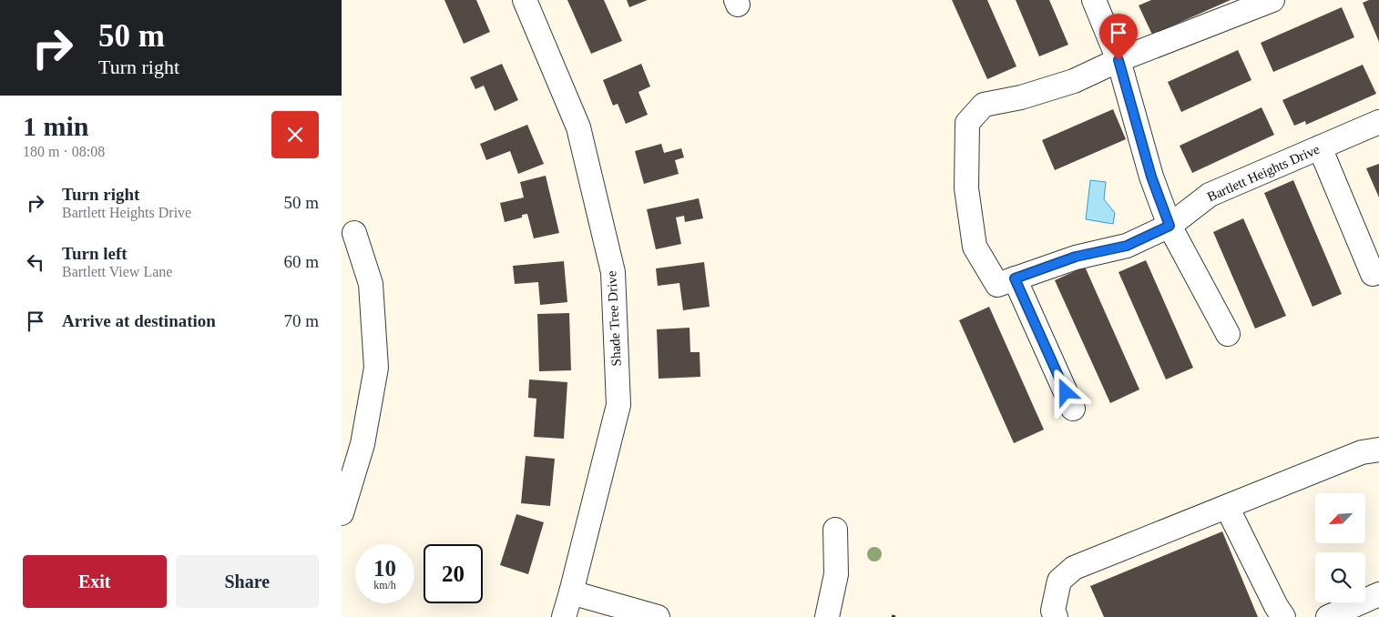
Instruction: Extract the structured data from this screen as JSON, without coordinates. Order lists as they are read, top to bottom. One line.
{"streets":{"street":["Bartlett Heights Drive","Shade Tree Drive"]},"north":"bottom left","page":{"turn":["50 m","Turn right"],"heading":["1 min","180 m · 08:08"],"list":[{"name":"Turn right","note":"Bartlett Heights Drive","value":"50 m"},{"name":"Turn left","note":"Bartlett View Lane","value":"60 m"},{"name":"Arrive at destination","value":"70 m"}],"speed":"10 km/h","limit":"20","buttons":["Exit","Share"]}}
